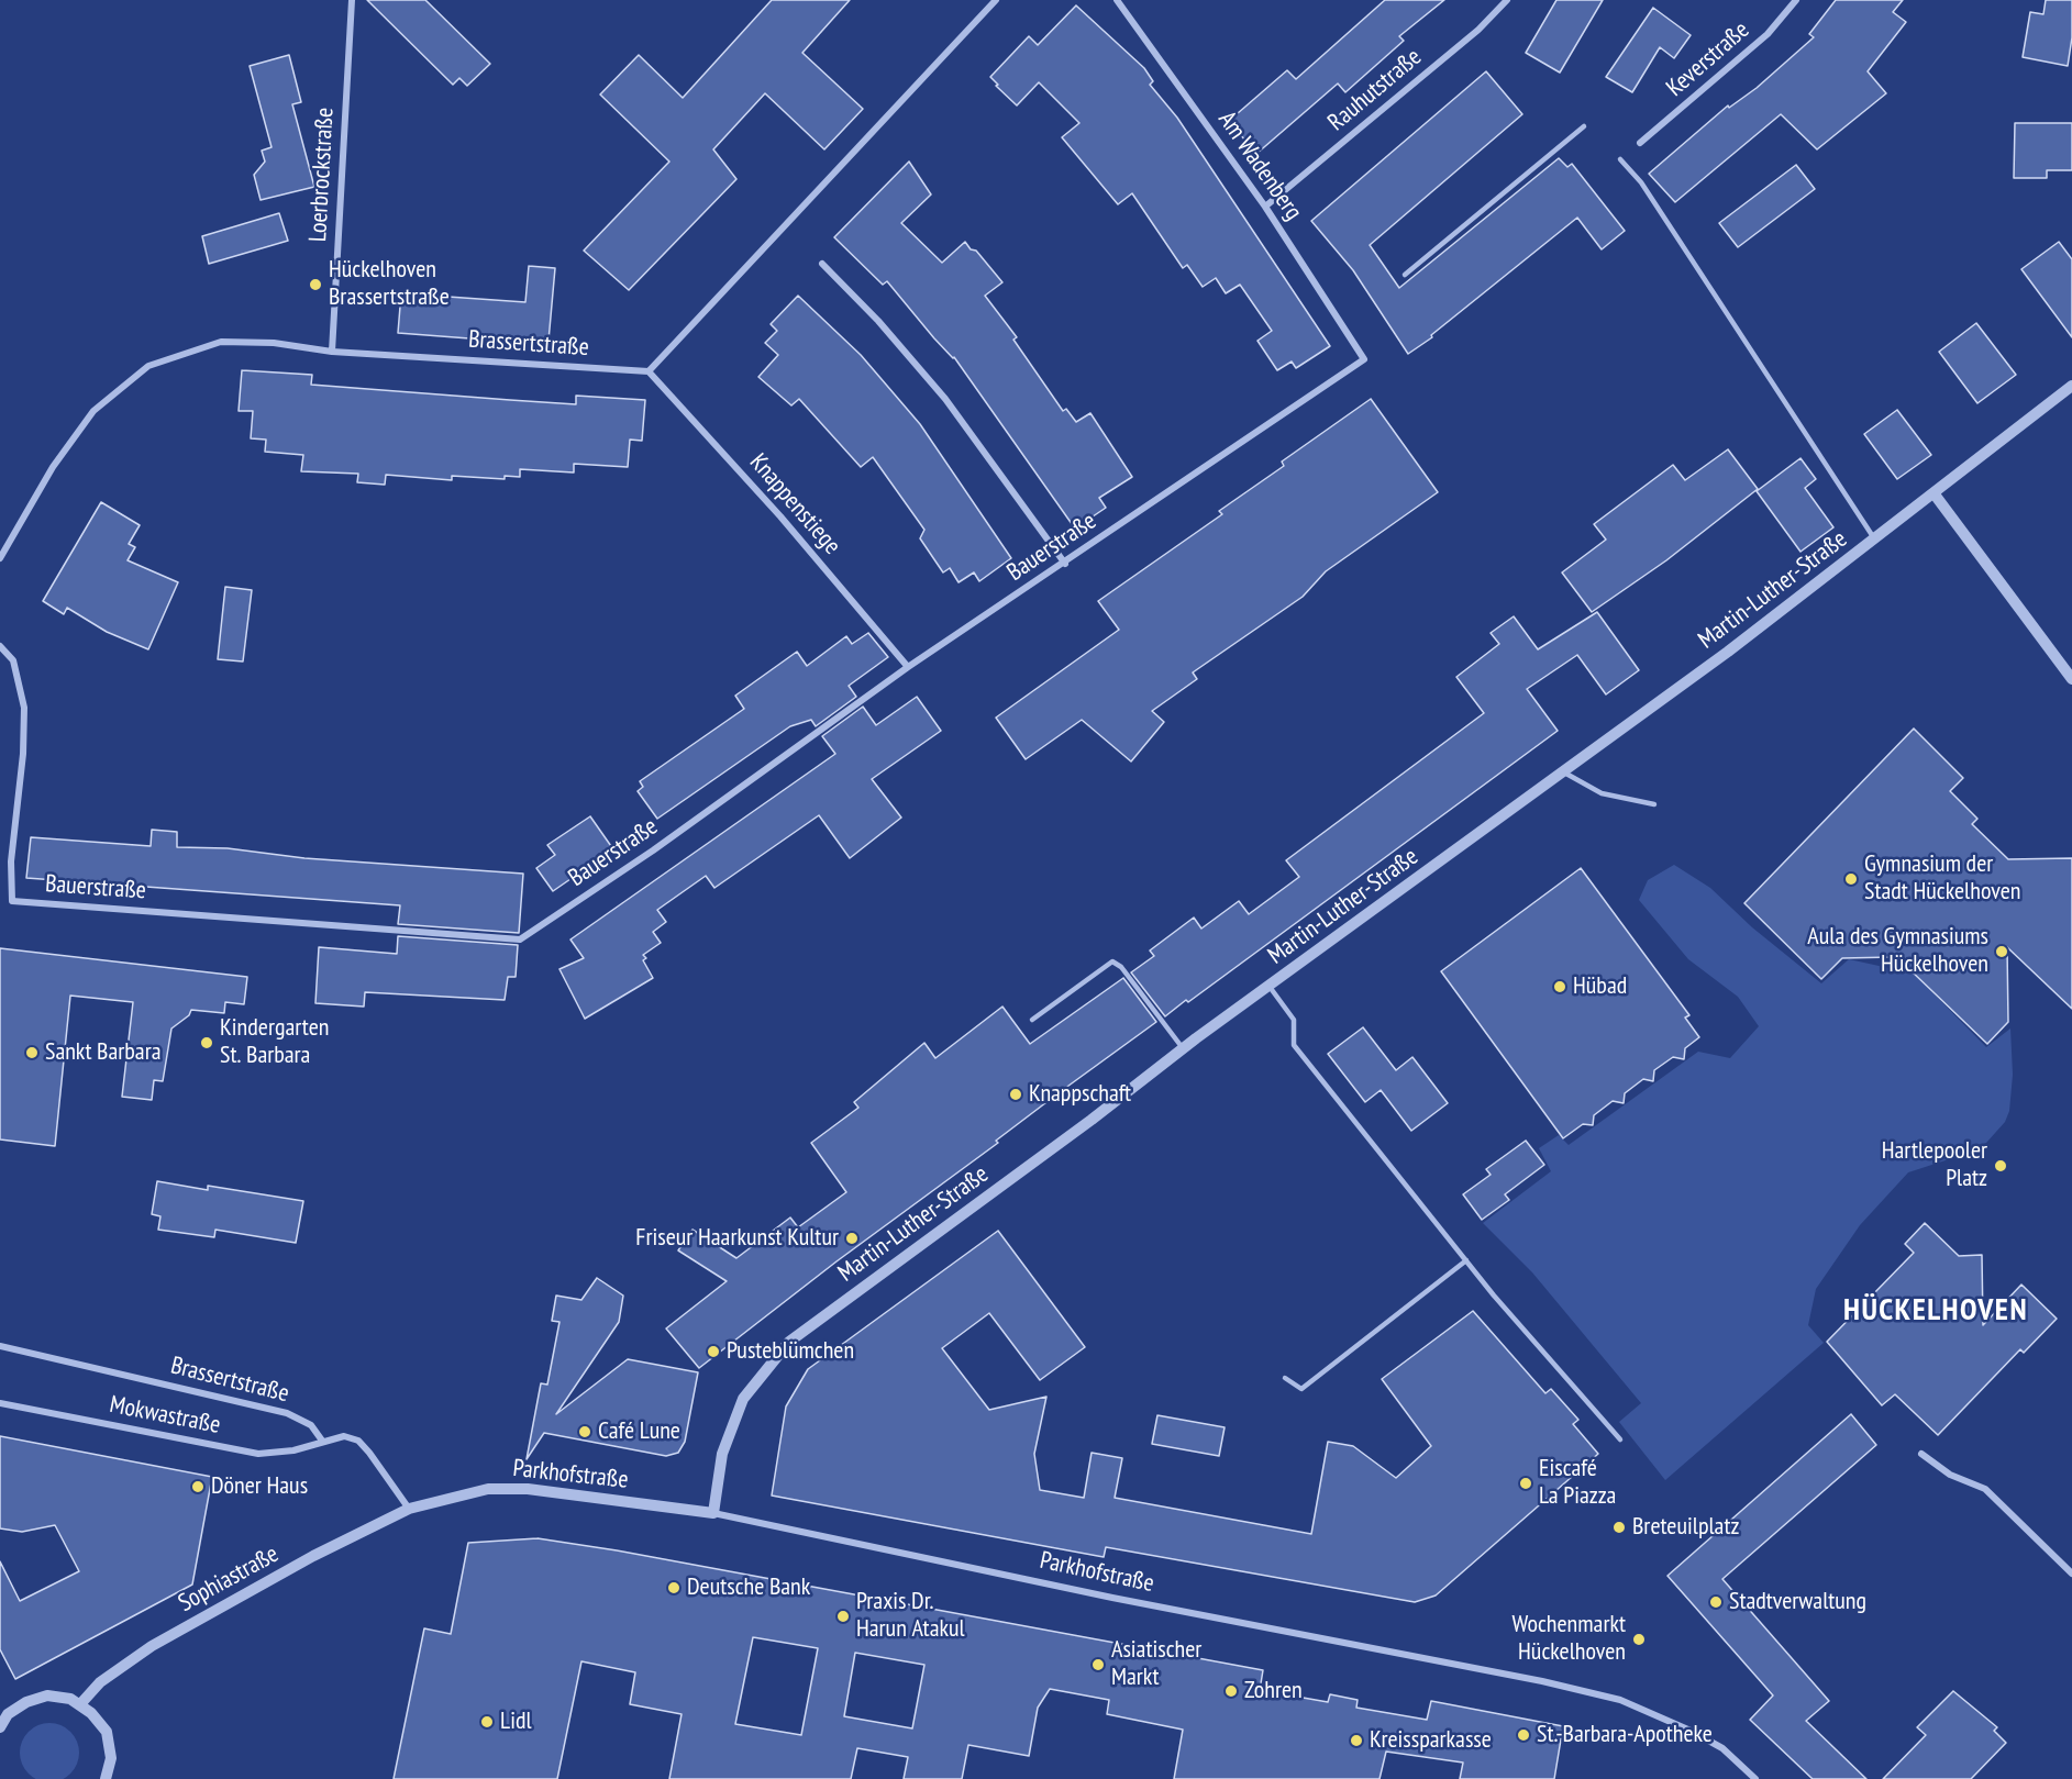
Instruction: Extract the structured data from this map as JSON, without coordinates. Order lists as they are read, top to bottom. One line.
{"streets":{"street":["Keverstraße","Rauhutstraße","Am Wadenberg","Loerbrockstraße","Brassertstraße","Knappenstiege","Bauerstraße","Martin-Luther-Straße","Mokwastraße","Parkhofstraße","Sophiastraße"]},"crossings":[["Rauhutstraße","Am Wadenberg"],["Am Wadenberg","Bauerstraße"],["Loerbrockstraße","Brassertstraße"],["Brassertstraße","Knappenstiege"],["Brassertstraße","Mokwastraße"],["Knappenstiege","Bauerstraße"],["Martin-Luther-Straße","Parkhofstraße"],["Parkhofstraße","Sophiastraße"]],"districts":["HÜCKELHOVEN"],"places":["Hückelhoven Brassertstraße","Gymnasium der Stadt Hückelhoven","Aula des Gymnasiums Hückelhoven","Hübad","Kindergarten St. Barbara","Sankt Barbara","Knappschaft","Hartlepooler Platz","Friseur Haarkunst Kultur","Pusteblümchen","Café Lune","Eiscafé La Piazza","Döner Haus","Breteuilplatz","Deutsche Bank","Stadtverwaltung","Praxis Dr. Harun Atakul","Wochenmarkt Hückelhoven","Asiatischer Markt","Zohren","Lidl","St.-Barbara-Apotheke","Kreissparkasse"]}
